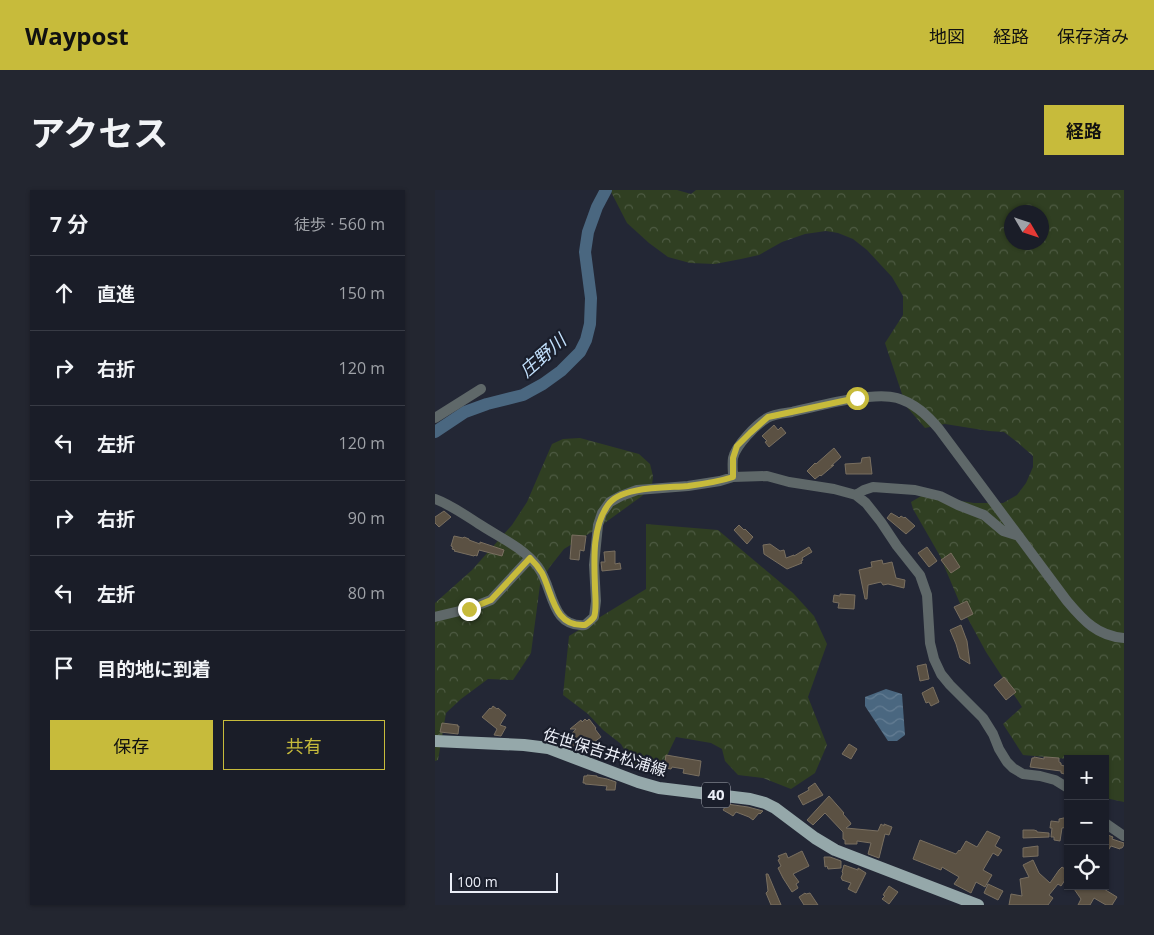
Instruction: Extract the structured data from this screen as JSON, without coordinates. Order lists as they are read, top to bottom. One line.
{"streets":{"main road":["佐世保吉井松浦線","40"]},"water":["庄野川"],"scale_bar":"100 m","north":"bottom right","page":{"header":"Waypost","nav":["地図","経路","保存済み"],"title":"アクセス","buttons":["経路",["保存","共有"]],"heading":["7 分","徒歩 · 560 m"],"list":[["直進","150 m"],["右折","120 m"],["左折","120 m"],["右折","90 m"],["左折","80 m"],"目的地に到着"],"map_buttons":["+","−"],"scale":"100 m"}}
